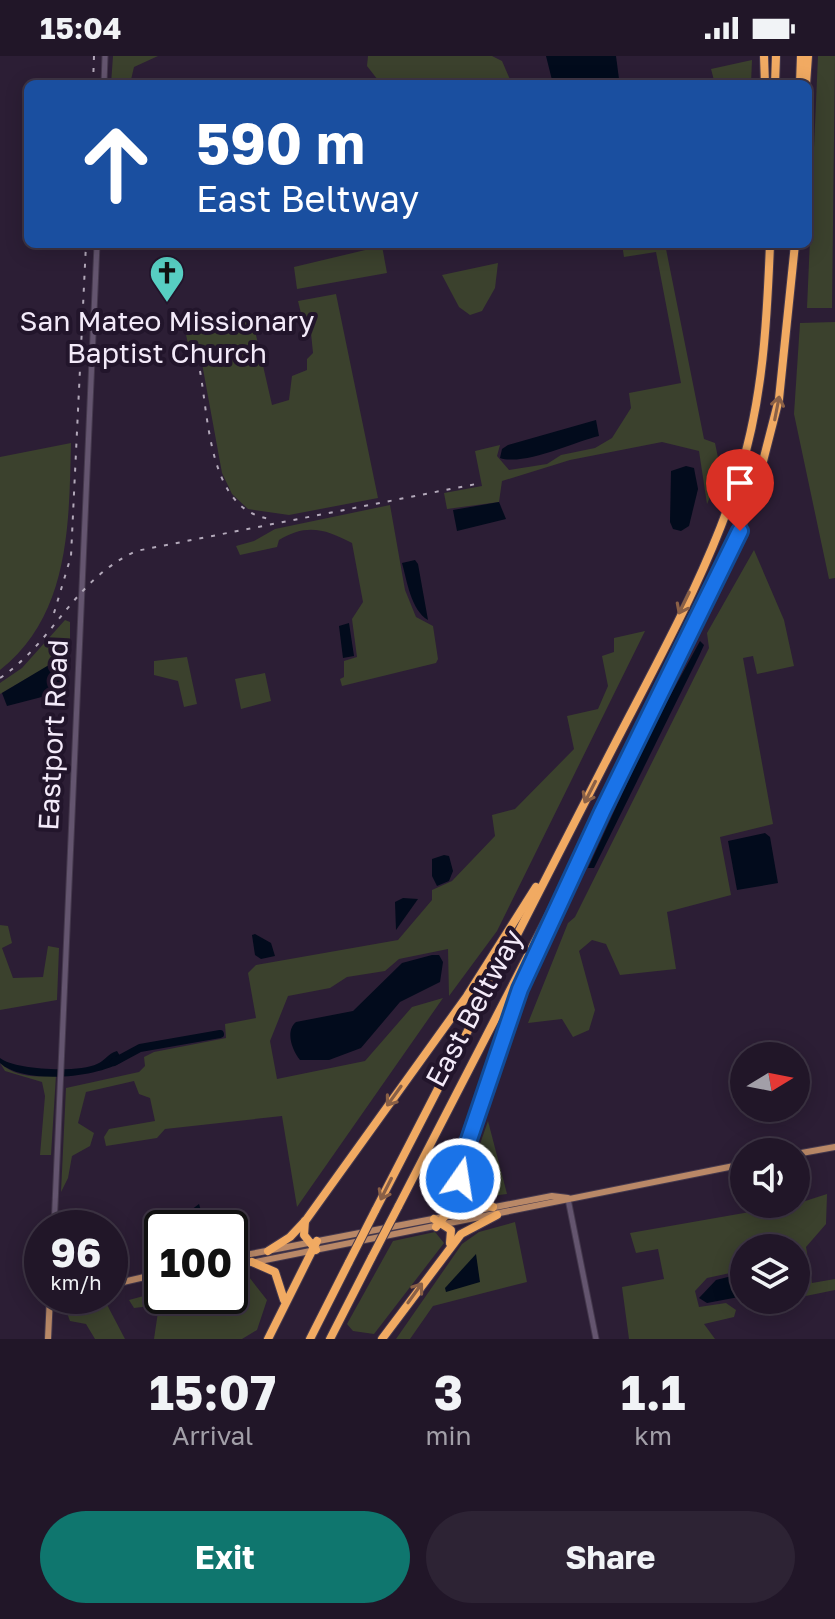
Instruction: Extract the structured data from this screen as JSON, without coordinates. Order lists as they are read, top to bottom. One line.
{"streets":{"highway":["East Beltway"],"street":["Eastport Road"]},"places":{"church":["San Mateo Missionary Baptist Church"]},"north":"right","page":{"status":"15:04","turn":["590 m","East Beltway"],"speed":"96 km/h","limit":"100","eta":["15:07","Arrival","3","min","1.1","km"],"buttons":["Exit","Share"]}}
